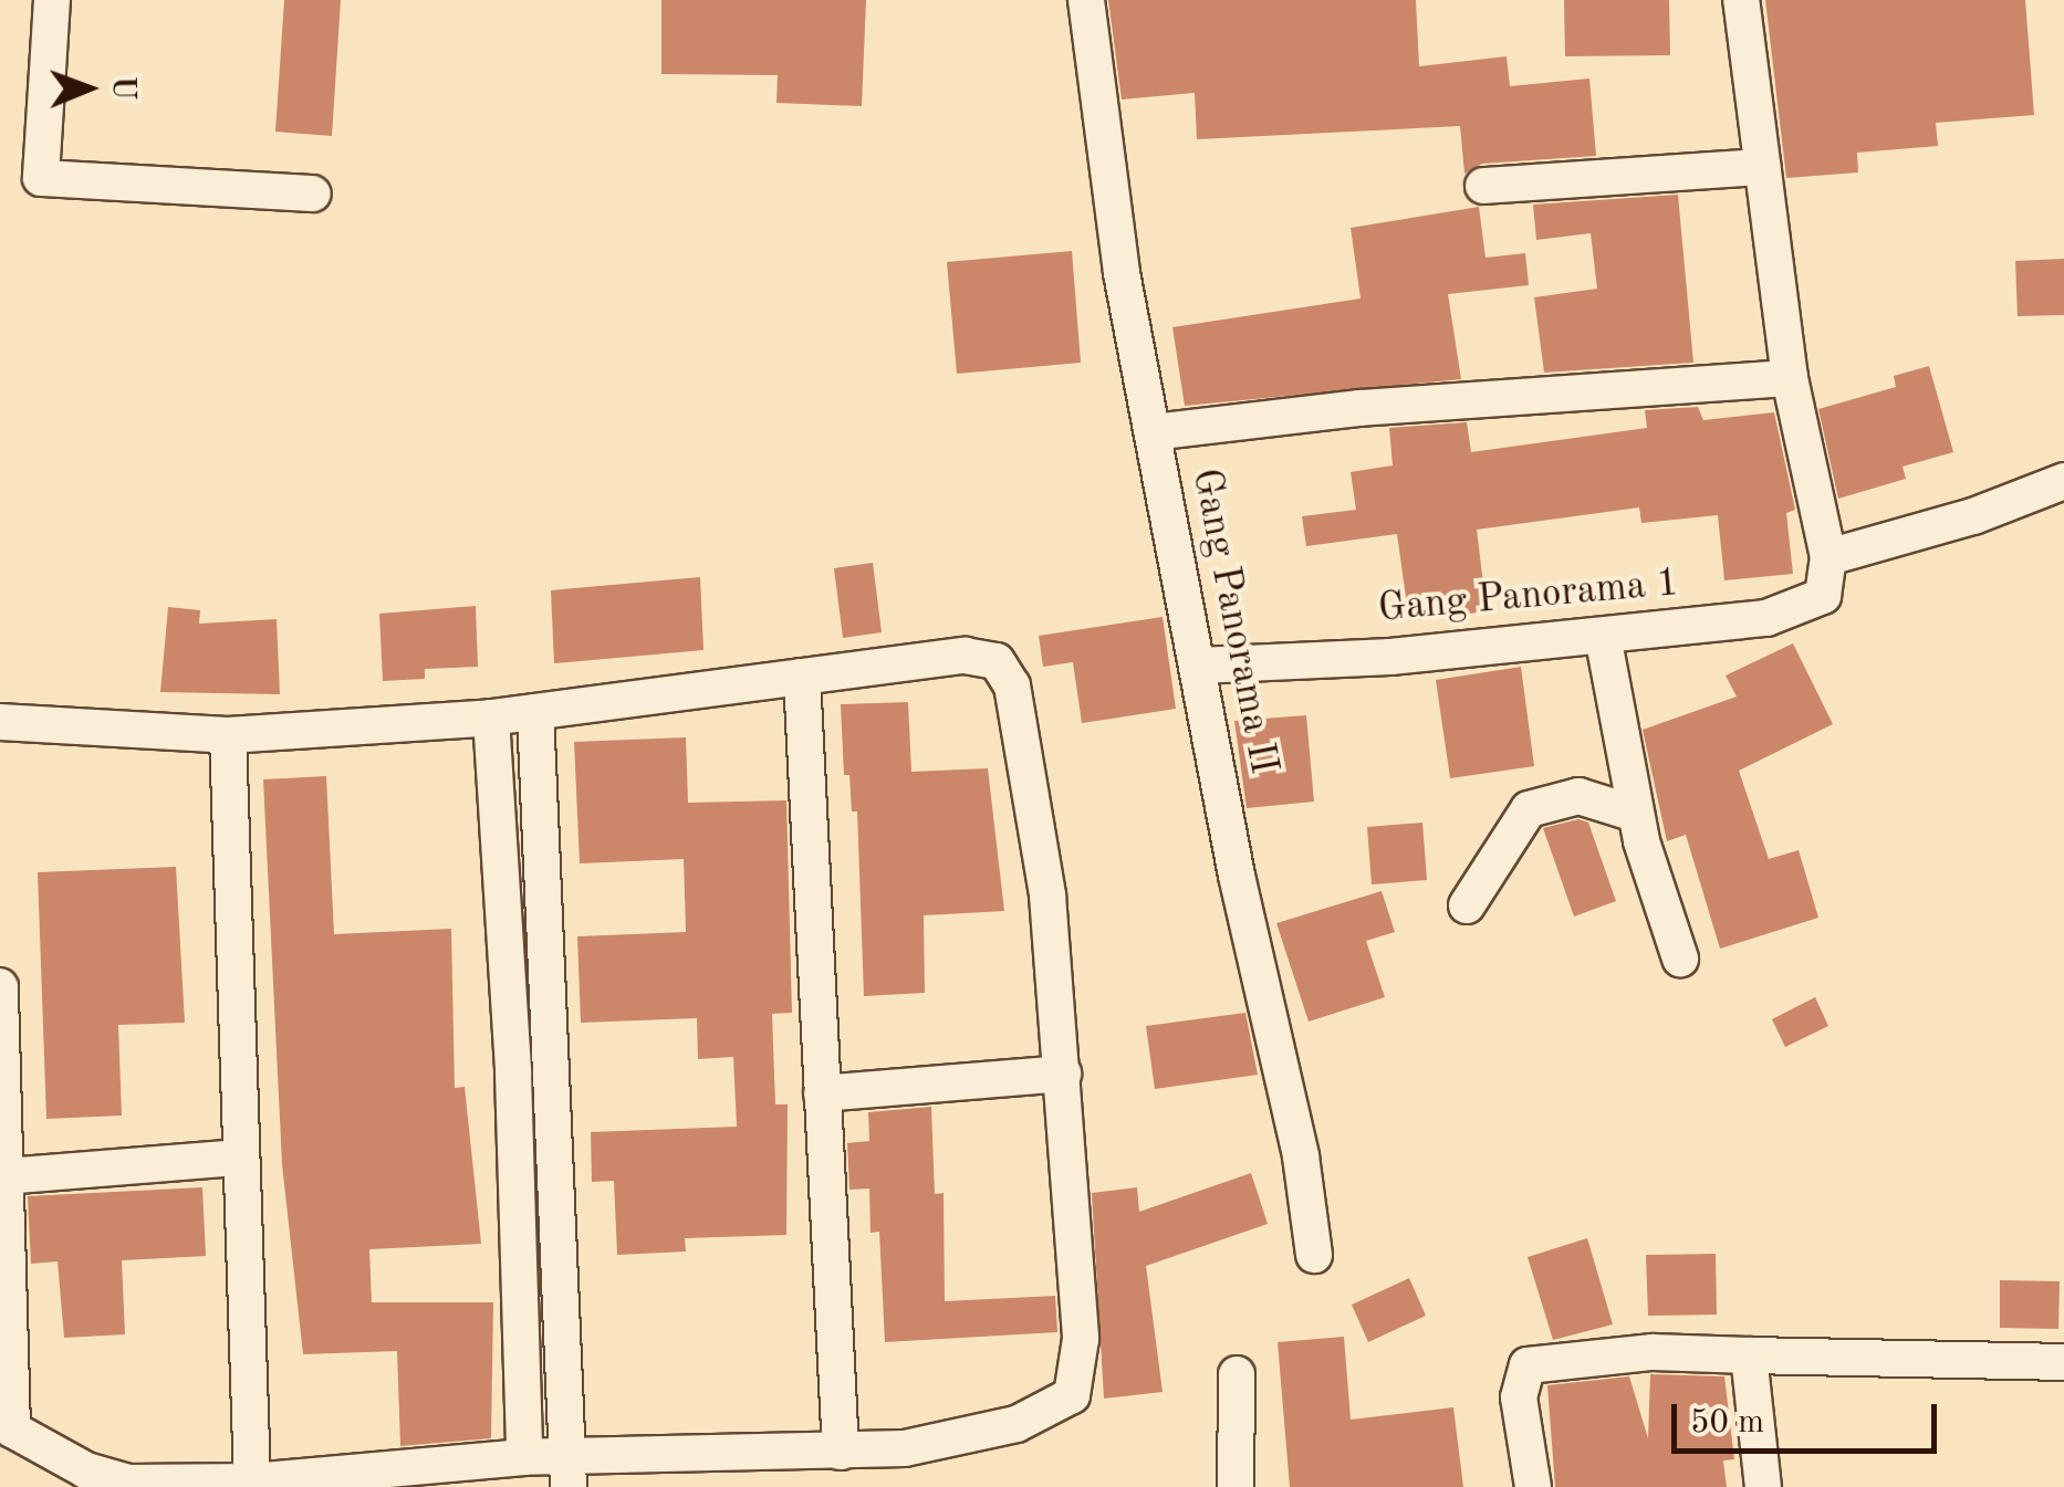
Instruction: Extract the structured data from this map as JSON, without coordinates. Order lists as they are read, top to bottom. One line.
{"streets":{"street":["Gang Panorama 1","Gang Panorama II"]},"crossings":[["Gang Panorama 1","Gang Panorama II"]],"scale_bar":"50 m","north":"right"}
